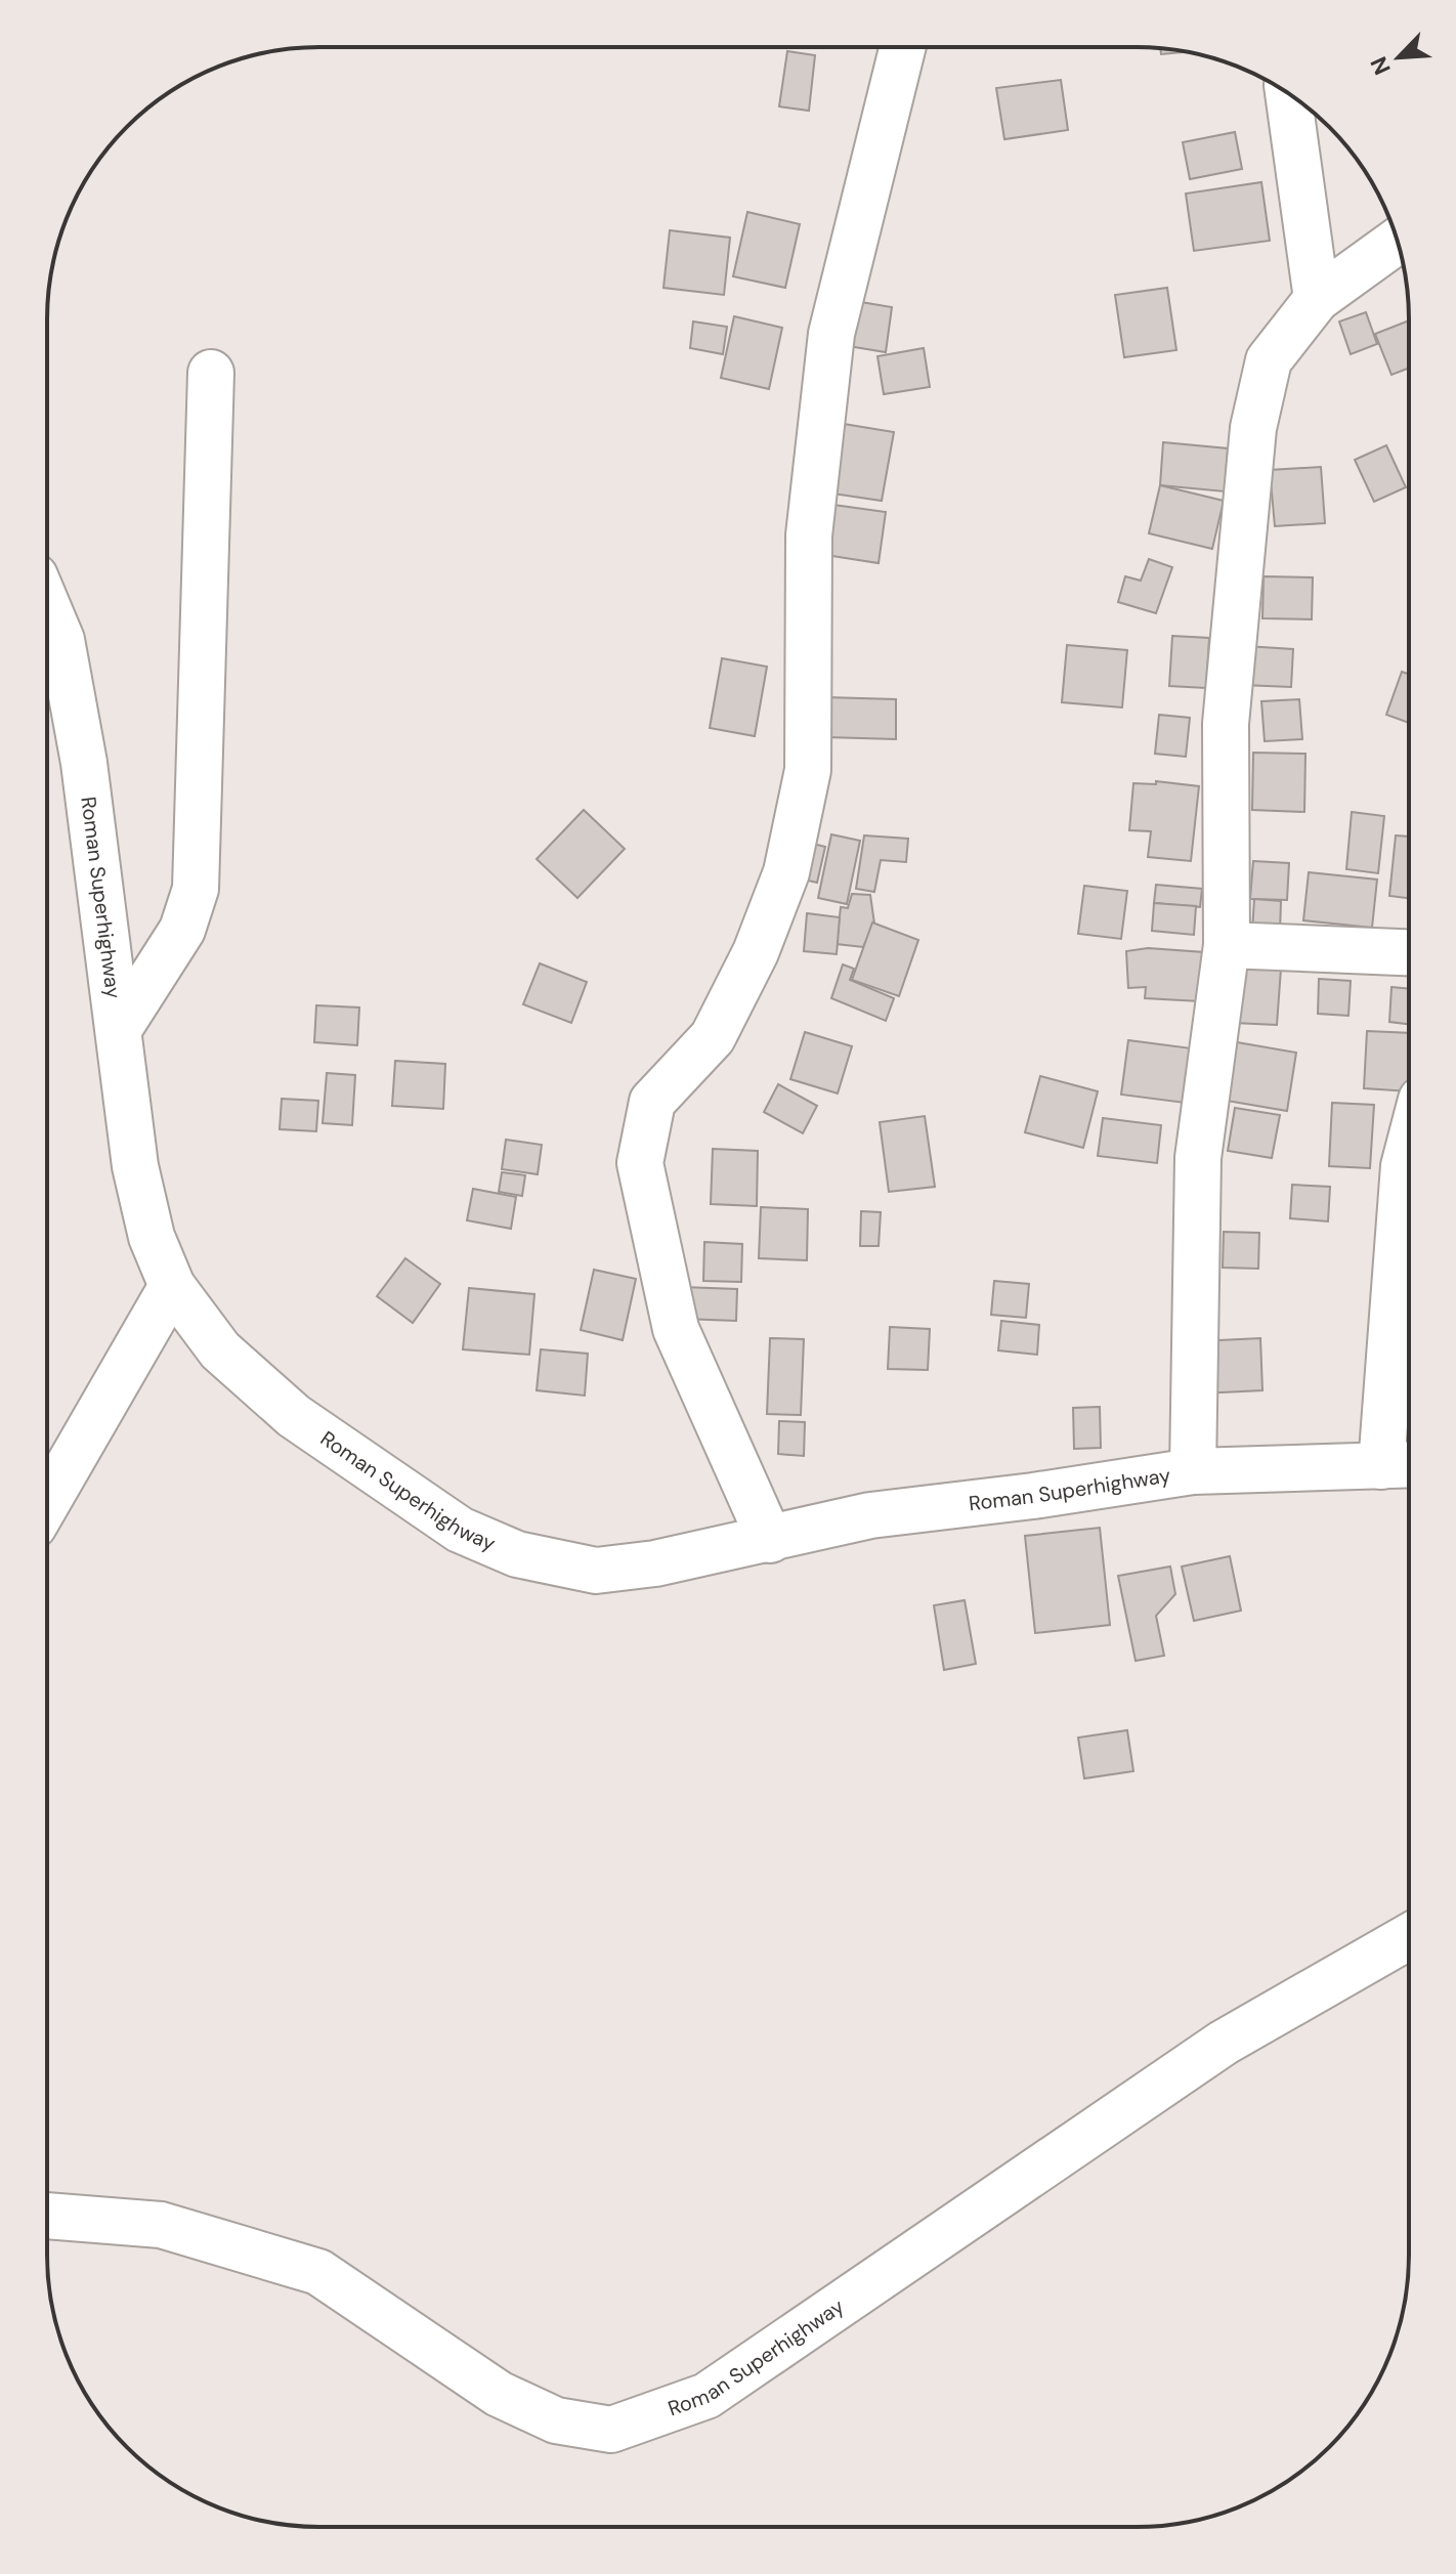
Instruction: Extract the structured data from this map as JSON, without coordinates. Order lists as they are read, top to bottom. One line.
{"streets":{"street":["Roman Superhighway"]},"north":"bottom left"}
